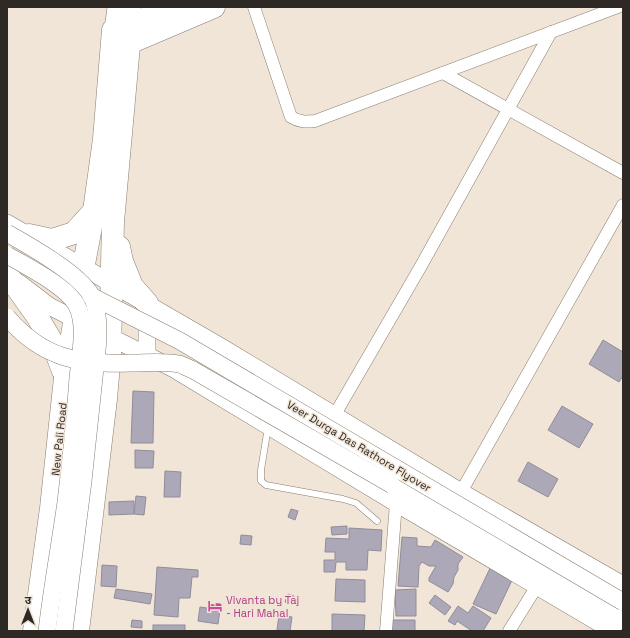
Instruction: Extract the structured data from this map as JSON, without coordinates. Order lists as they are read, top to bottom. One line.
{"streets":{"highway":["New Pali Road"],"main road":["Veer Durga Das Rathore Flyover"]},"places":{"hotel":["Vivanta by Taj - Hari Mahal"]},"north":"top"}
